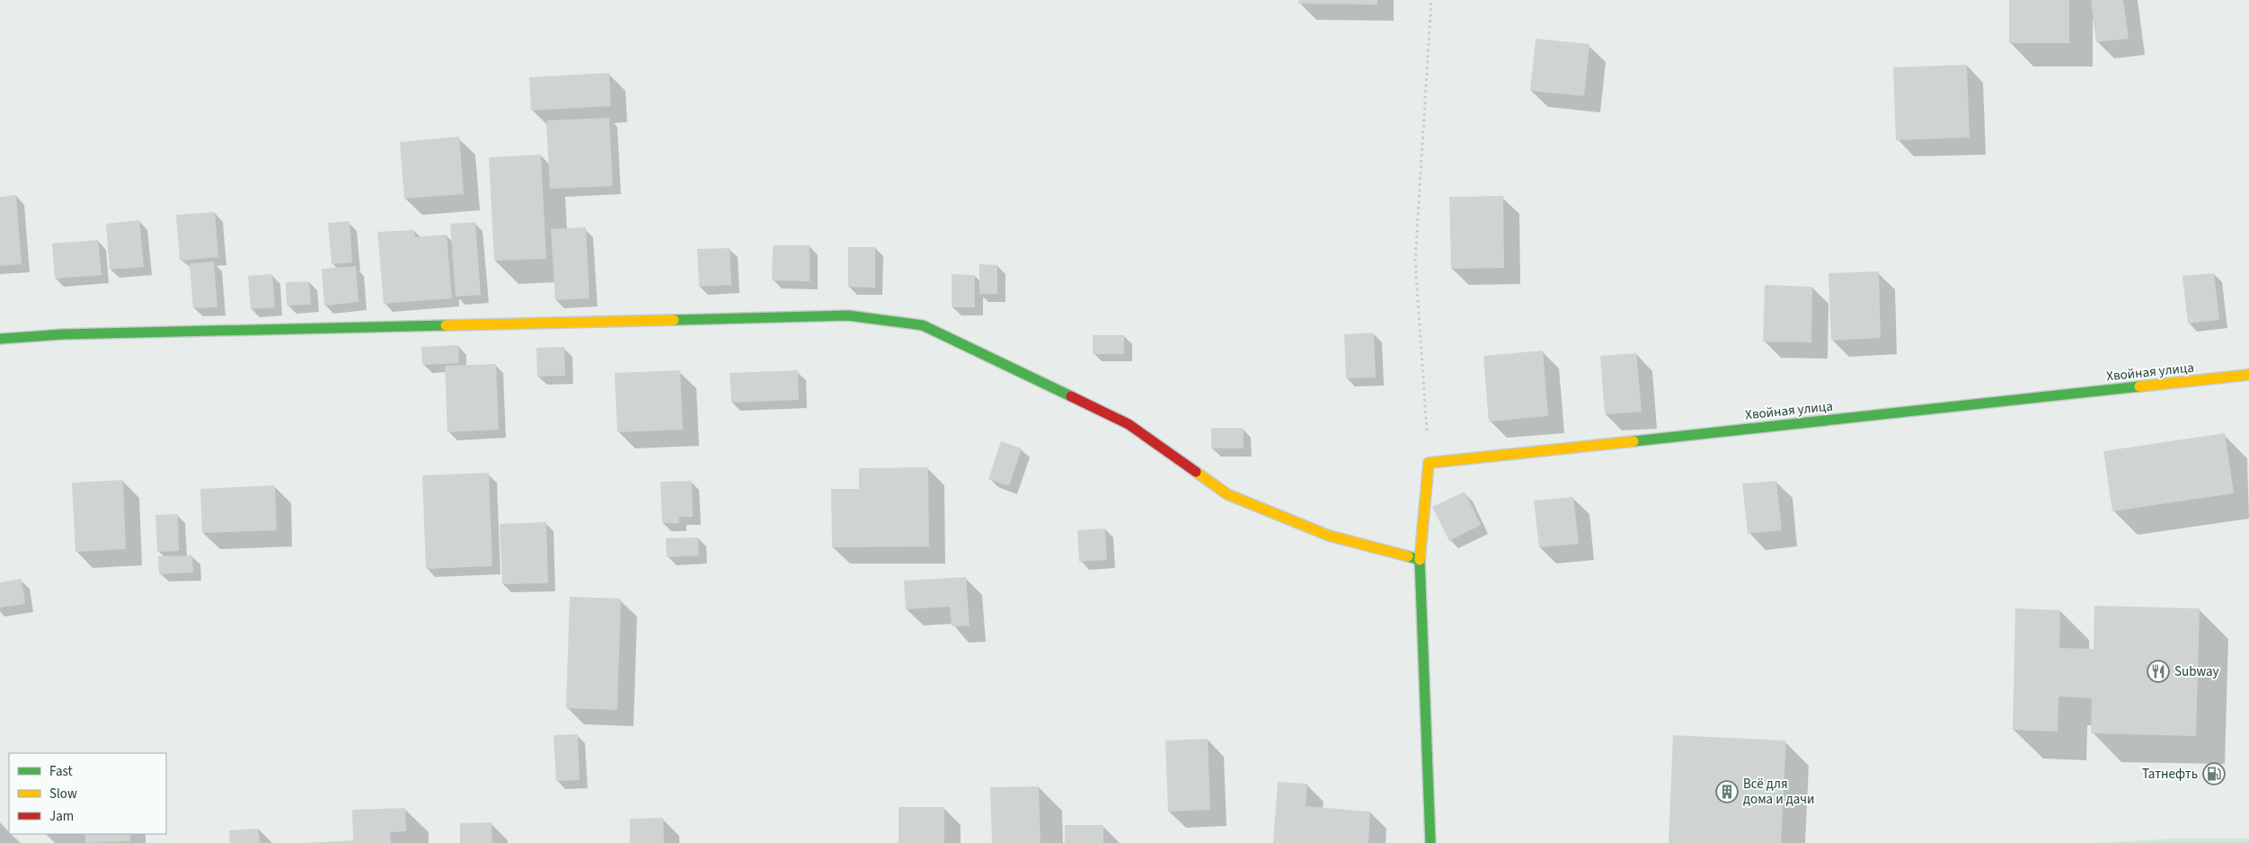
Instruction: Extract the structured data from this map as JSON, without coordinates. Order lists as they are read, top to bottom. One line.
{"streets":{"street":["Хвойная улица"]},"places":{"restaurant":["Subway"],"fuel station":["Татнефть"],"building":["Всё для дома и дачи"]},"legend":["Fast","Slow","Jam"]}
